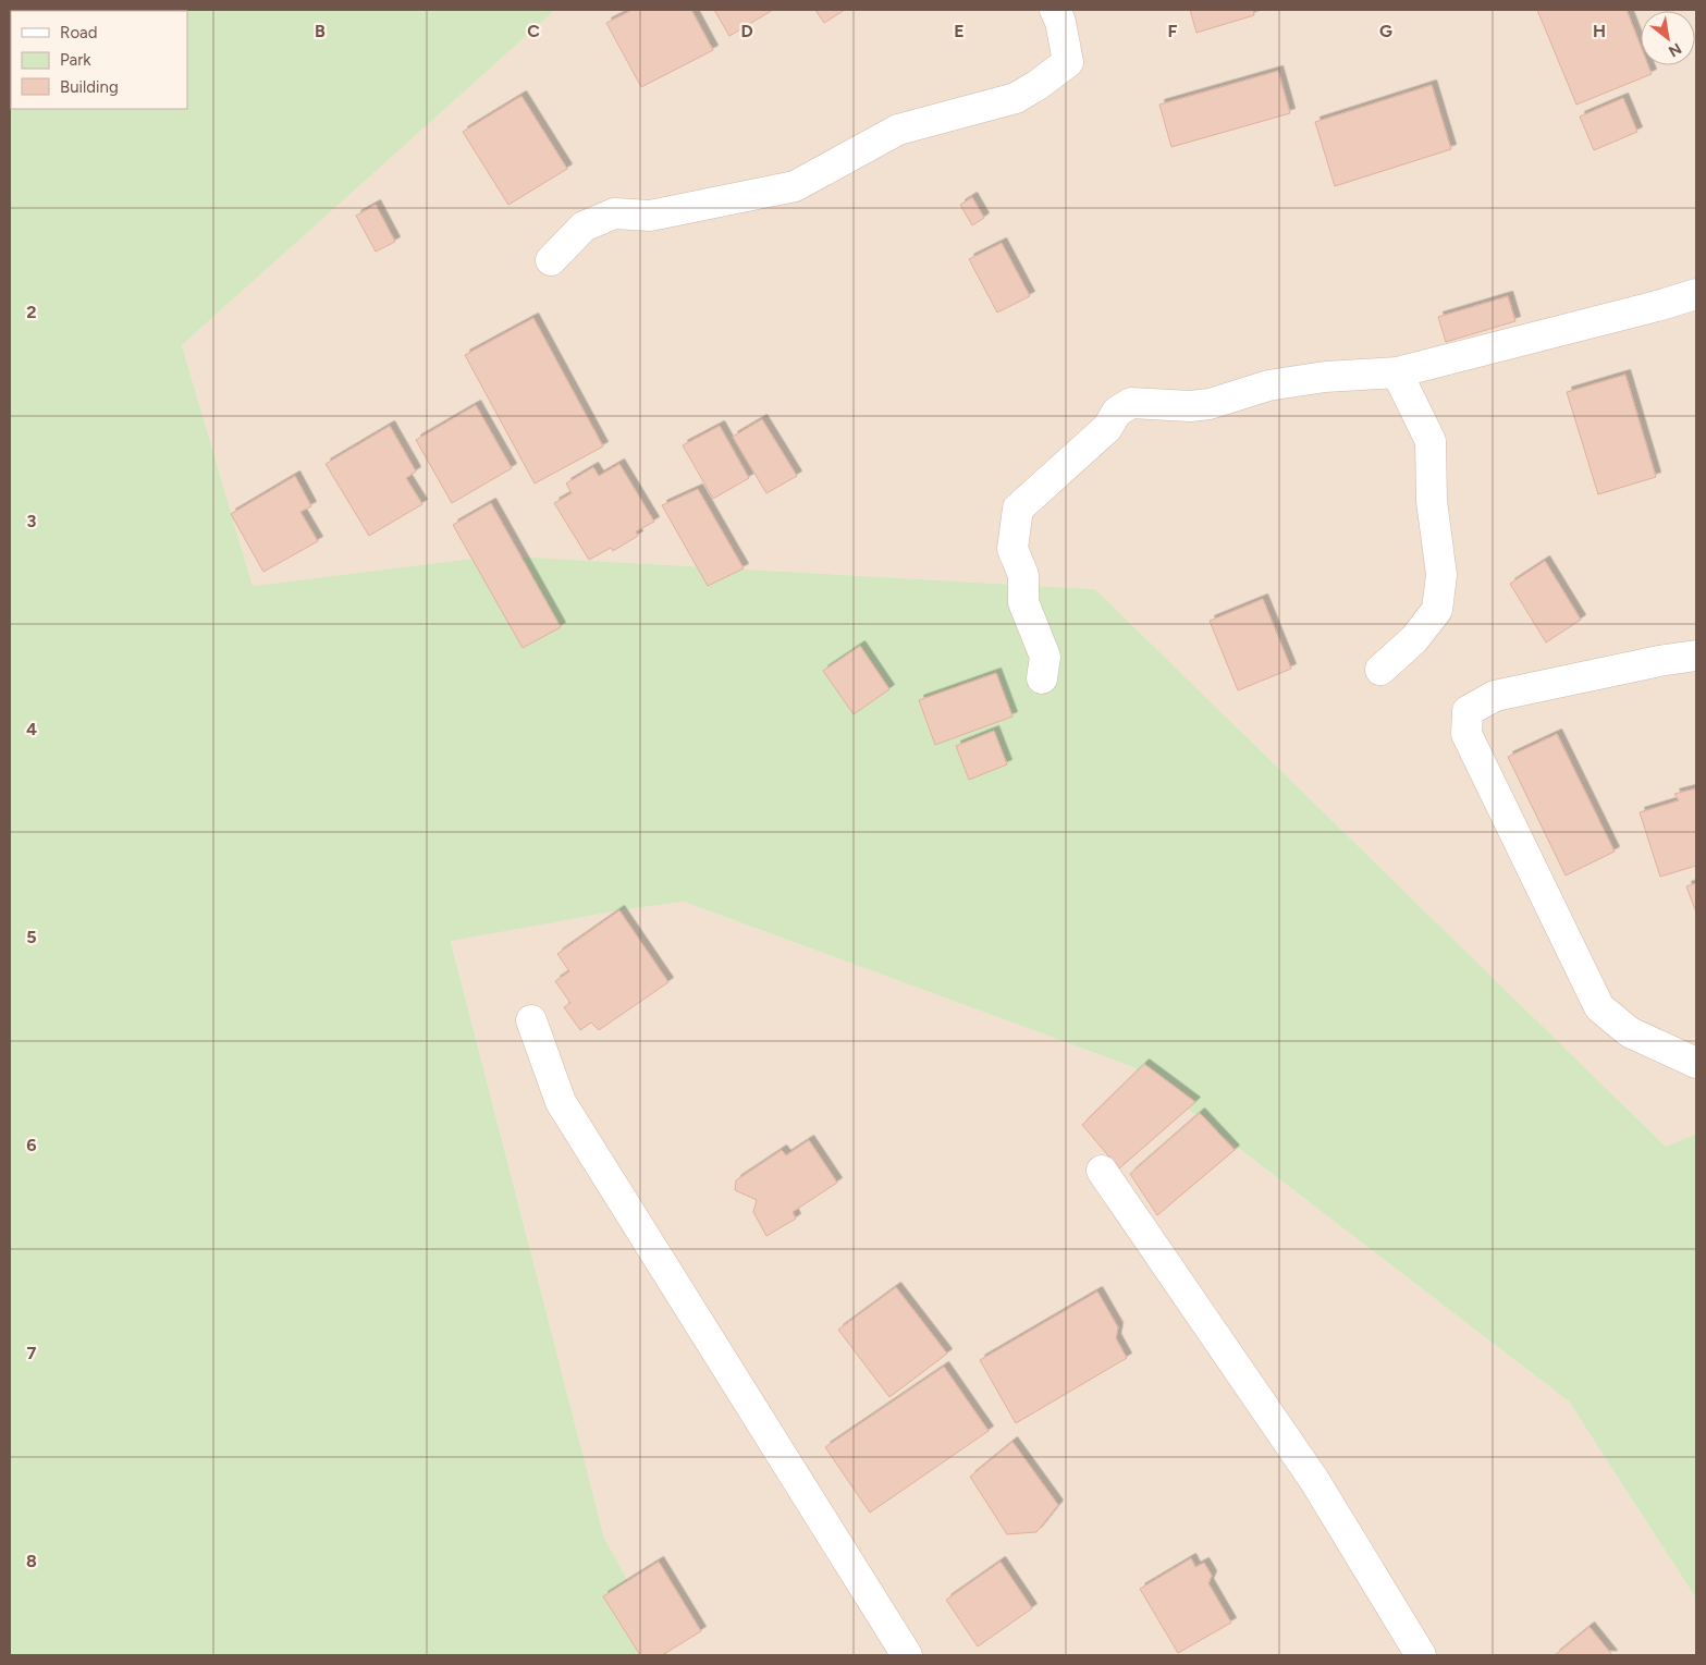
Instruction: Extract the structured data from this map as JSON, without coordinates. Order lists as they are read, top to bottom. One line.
{"legend":["Road","Park","Building"],"north":"bottom right","grid":{"columns":["B","C","D","E","F","G","H"],"rows":["2","3","4","5","6","7","8"]}}
